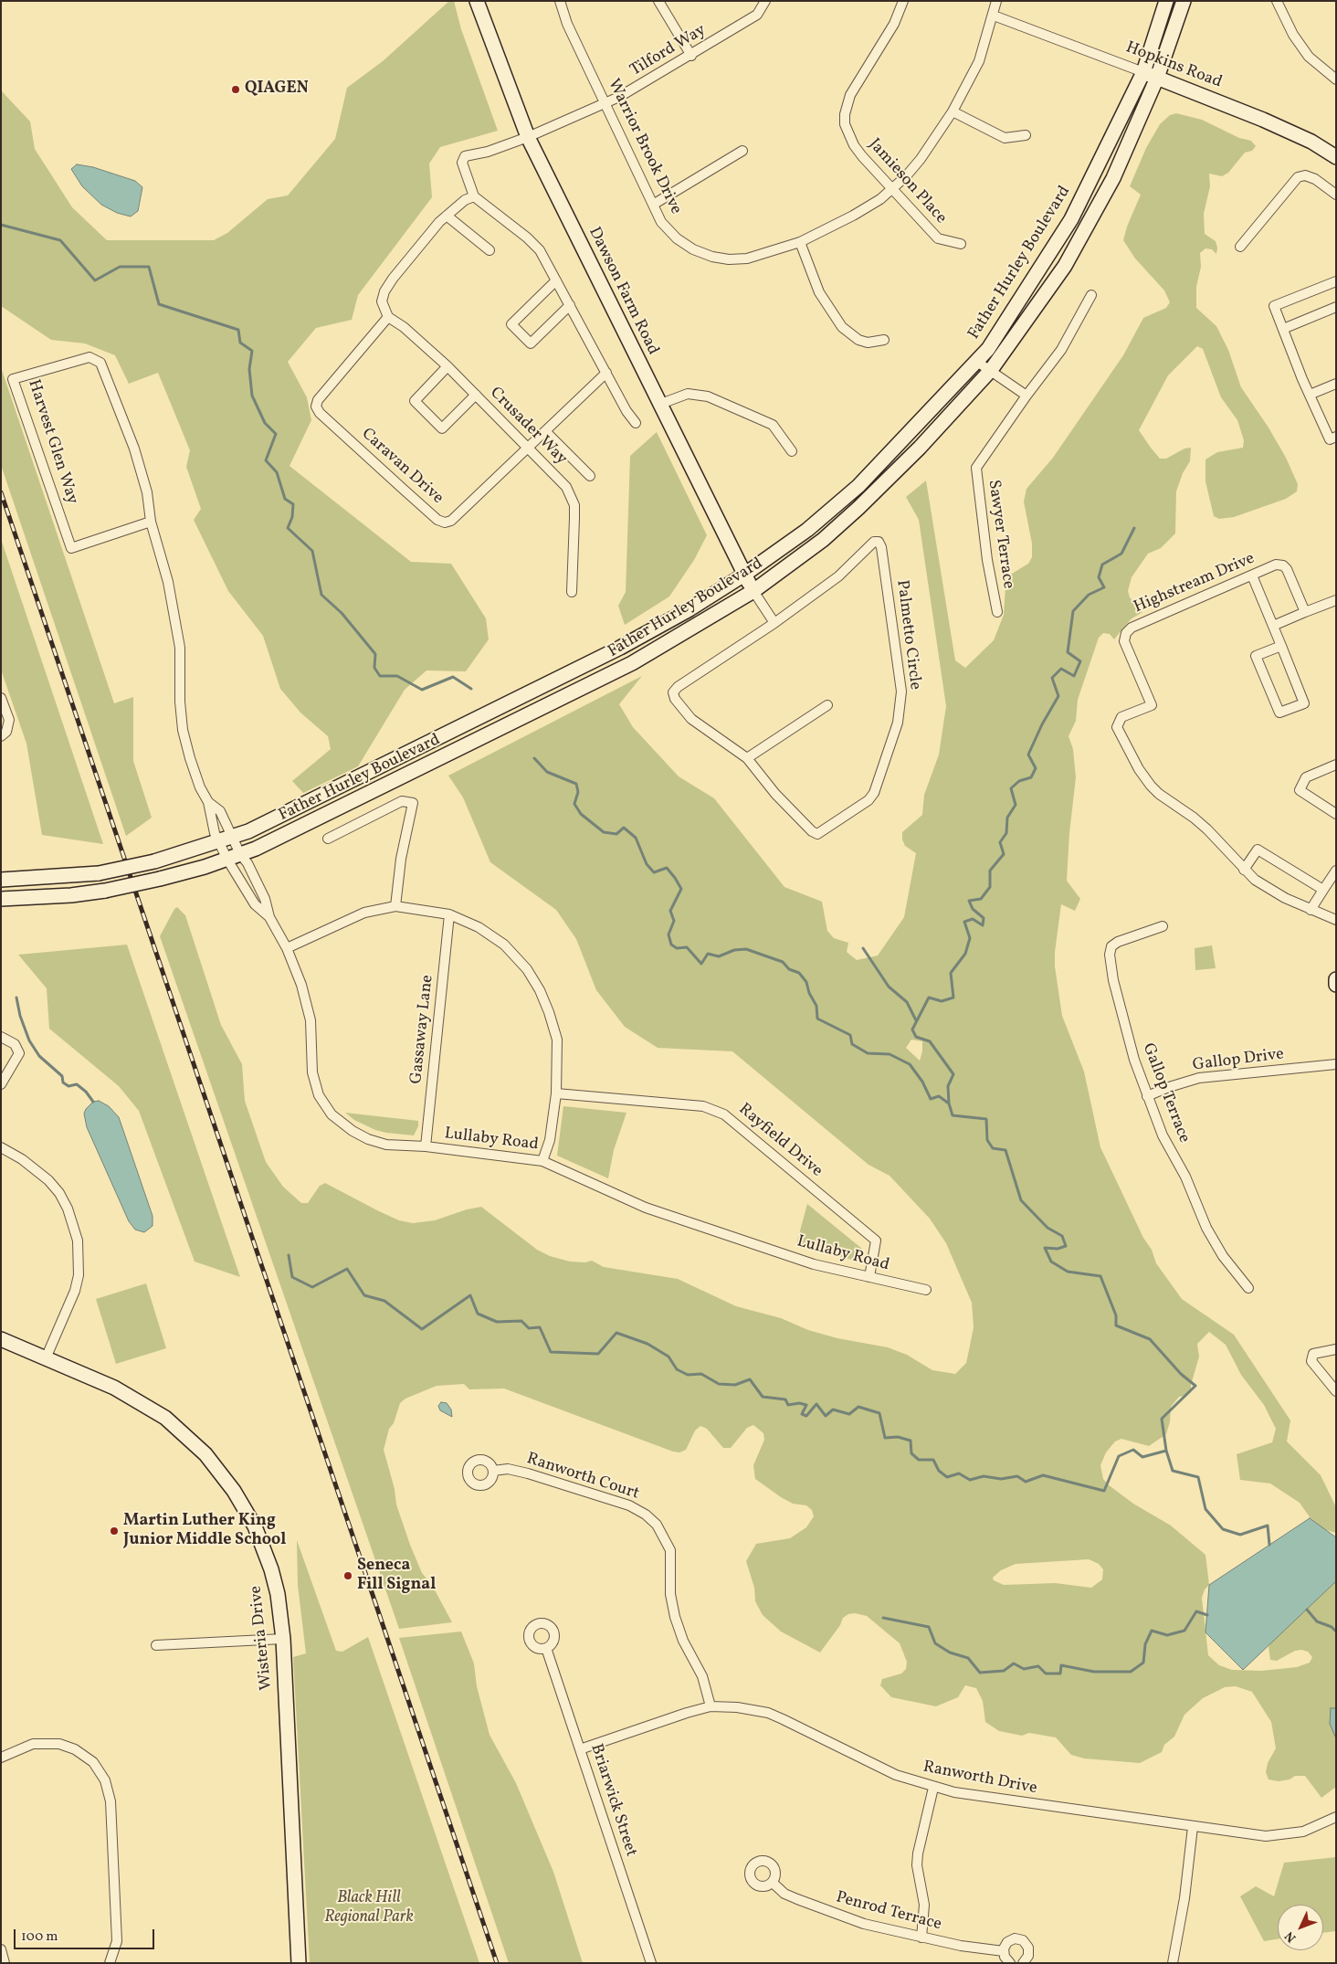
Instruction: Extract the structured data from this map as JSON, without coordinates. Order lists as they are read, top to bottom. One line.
{"streets":{"main road":["Hopkins Road","Father Hurley Boulevard","Dawson Farm Road","Wisteria Drive"],"street":["Tilford Way","Warrior Brook Drive","Jamieson Place","Crusader Way","Harvest Glen Way","Caravan Drive","Sawyer Terrace","Highstream Drive","Palmetto Circle","Gassaway Lane","Gallop Drive","Gallop Terrace","Lullaby Road","Rayfield Drive","Ranworth Court","Ranworth Drive","Briarwick Street","Penrod Terrace"]},"crossings":[["Tilford Way","Warrior Brook Drive"],["Tilford Way","Dawson Farm Road"],["Hopkins Road","Warrior Brook Drive"],["Hopkins Road","Father Hurley Boulevard"],["Warrior Brook Drive","Jamieson Place"],["Father Hurley Boulevard","Dawson Farm Road"],["Father Hurley Boulevard","Harvest Glen Way"],["Father Hurley Boulevard","Lullaby Road"],["Crusader Way","Caravan Drive"],["Harvest Glen Way","Lullaby Road"],["Gassaway Lane","Lullaby Road"],["Gallop Drive","Gallop Terrace"],["Lullaby Road","Rayfield Drive"],["Ranworth Court","Ranworth Drive"],["Ranworth Drive","Briarwick Street"]],"parks":["Black Hill Regional Park"],"places":["QIAGEN","Martin Luther King Junior Middle School","Seneca Fill Signal"],"scale_bar":"100 m","north":"bottom left"}
